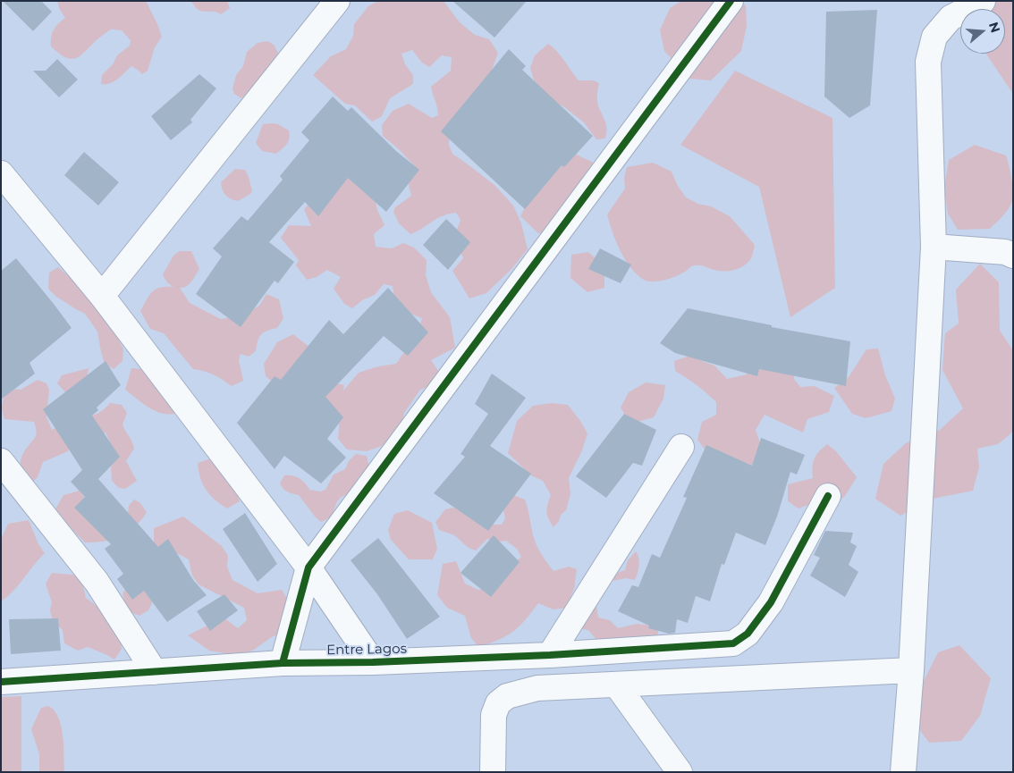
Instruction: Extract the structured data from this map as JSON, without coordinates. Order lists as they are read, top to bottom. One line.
{"streets":{"street":["Entre Lagos"]},"north":"right"}
